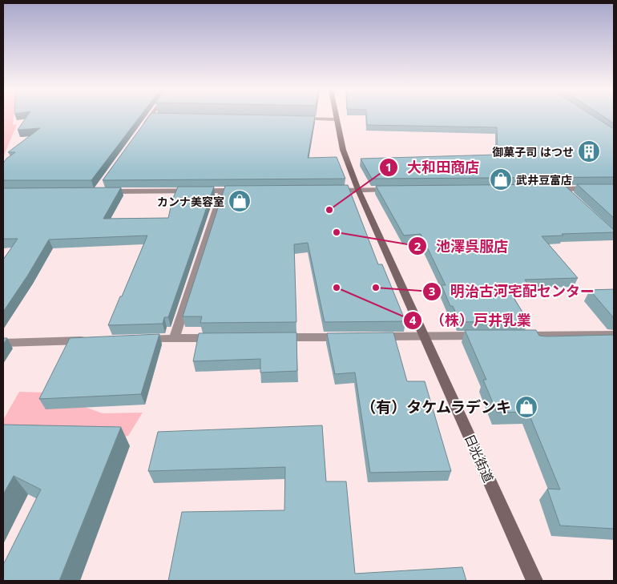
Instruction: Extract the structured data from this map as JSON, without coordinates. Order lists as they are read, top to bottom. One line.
{"streets":{"main road":["日光街道"]},"places":{"building":["御菓子司 はつせ"],"shop":["武井豆富店","カンナ美容室","（有）タケムラデンキ"],"other":["大和田商店","池澤呉服店","（株）戸井乳業","明治古河宅配センター"]}}
